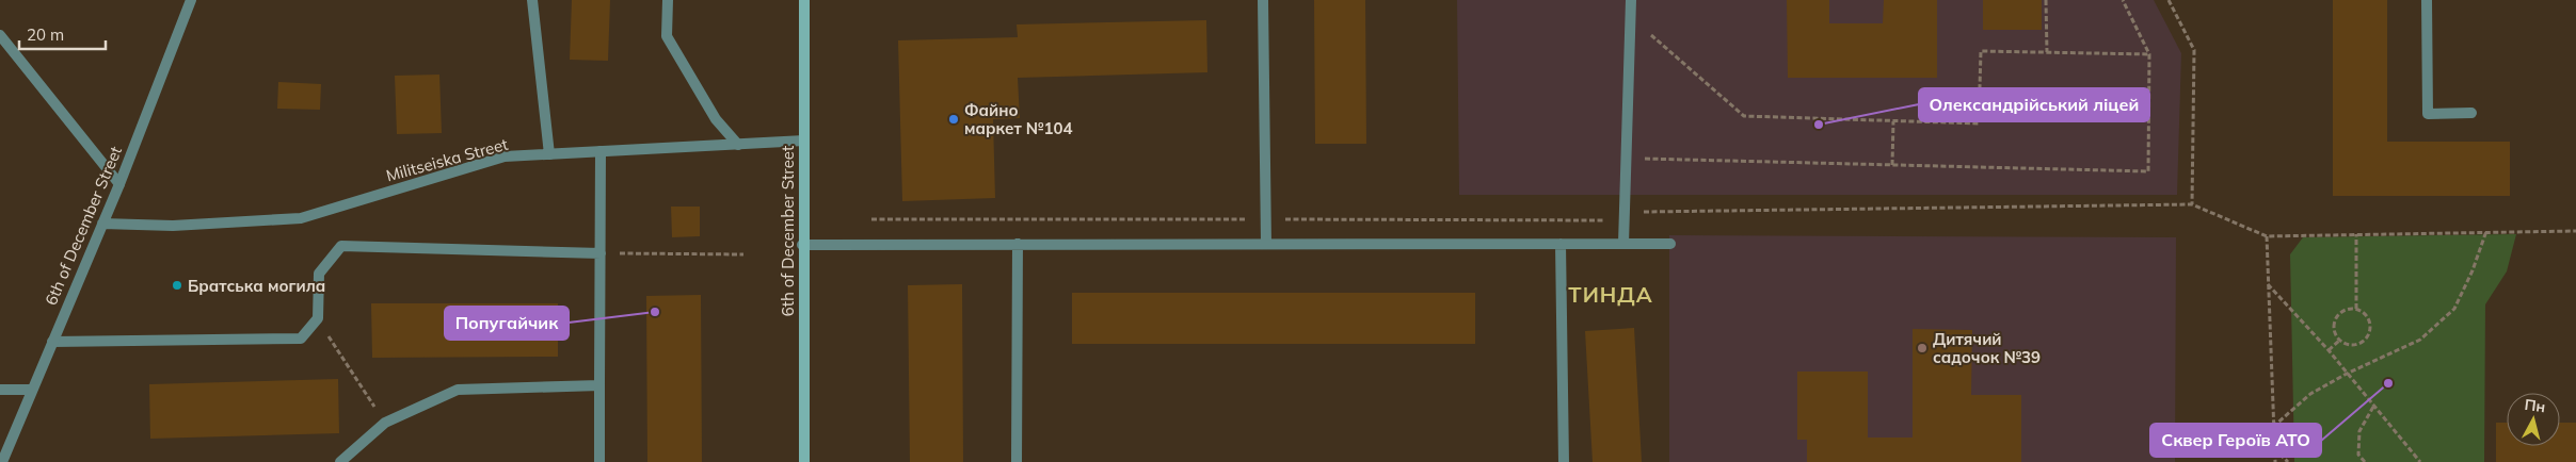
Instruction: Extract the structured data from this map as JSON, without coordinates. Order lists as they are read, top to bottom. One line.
{"streets":{"street":["Militseiska Street","6th of December Street"]},"crossings":[["Militseiska Street","6th of December Street"]],"districts":["ТИНДА"],"places":["Файно маркет №104","Олександрійський ліцей","Братська могила","Попугайчик","Дитячий садочок №39","Сквер Героїв АТО"],"scale_bar":"20 m","north":"top"}
